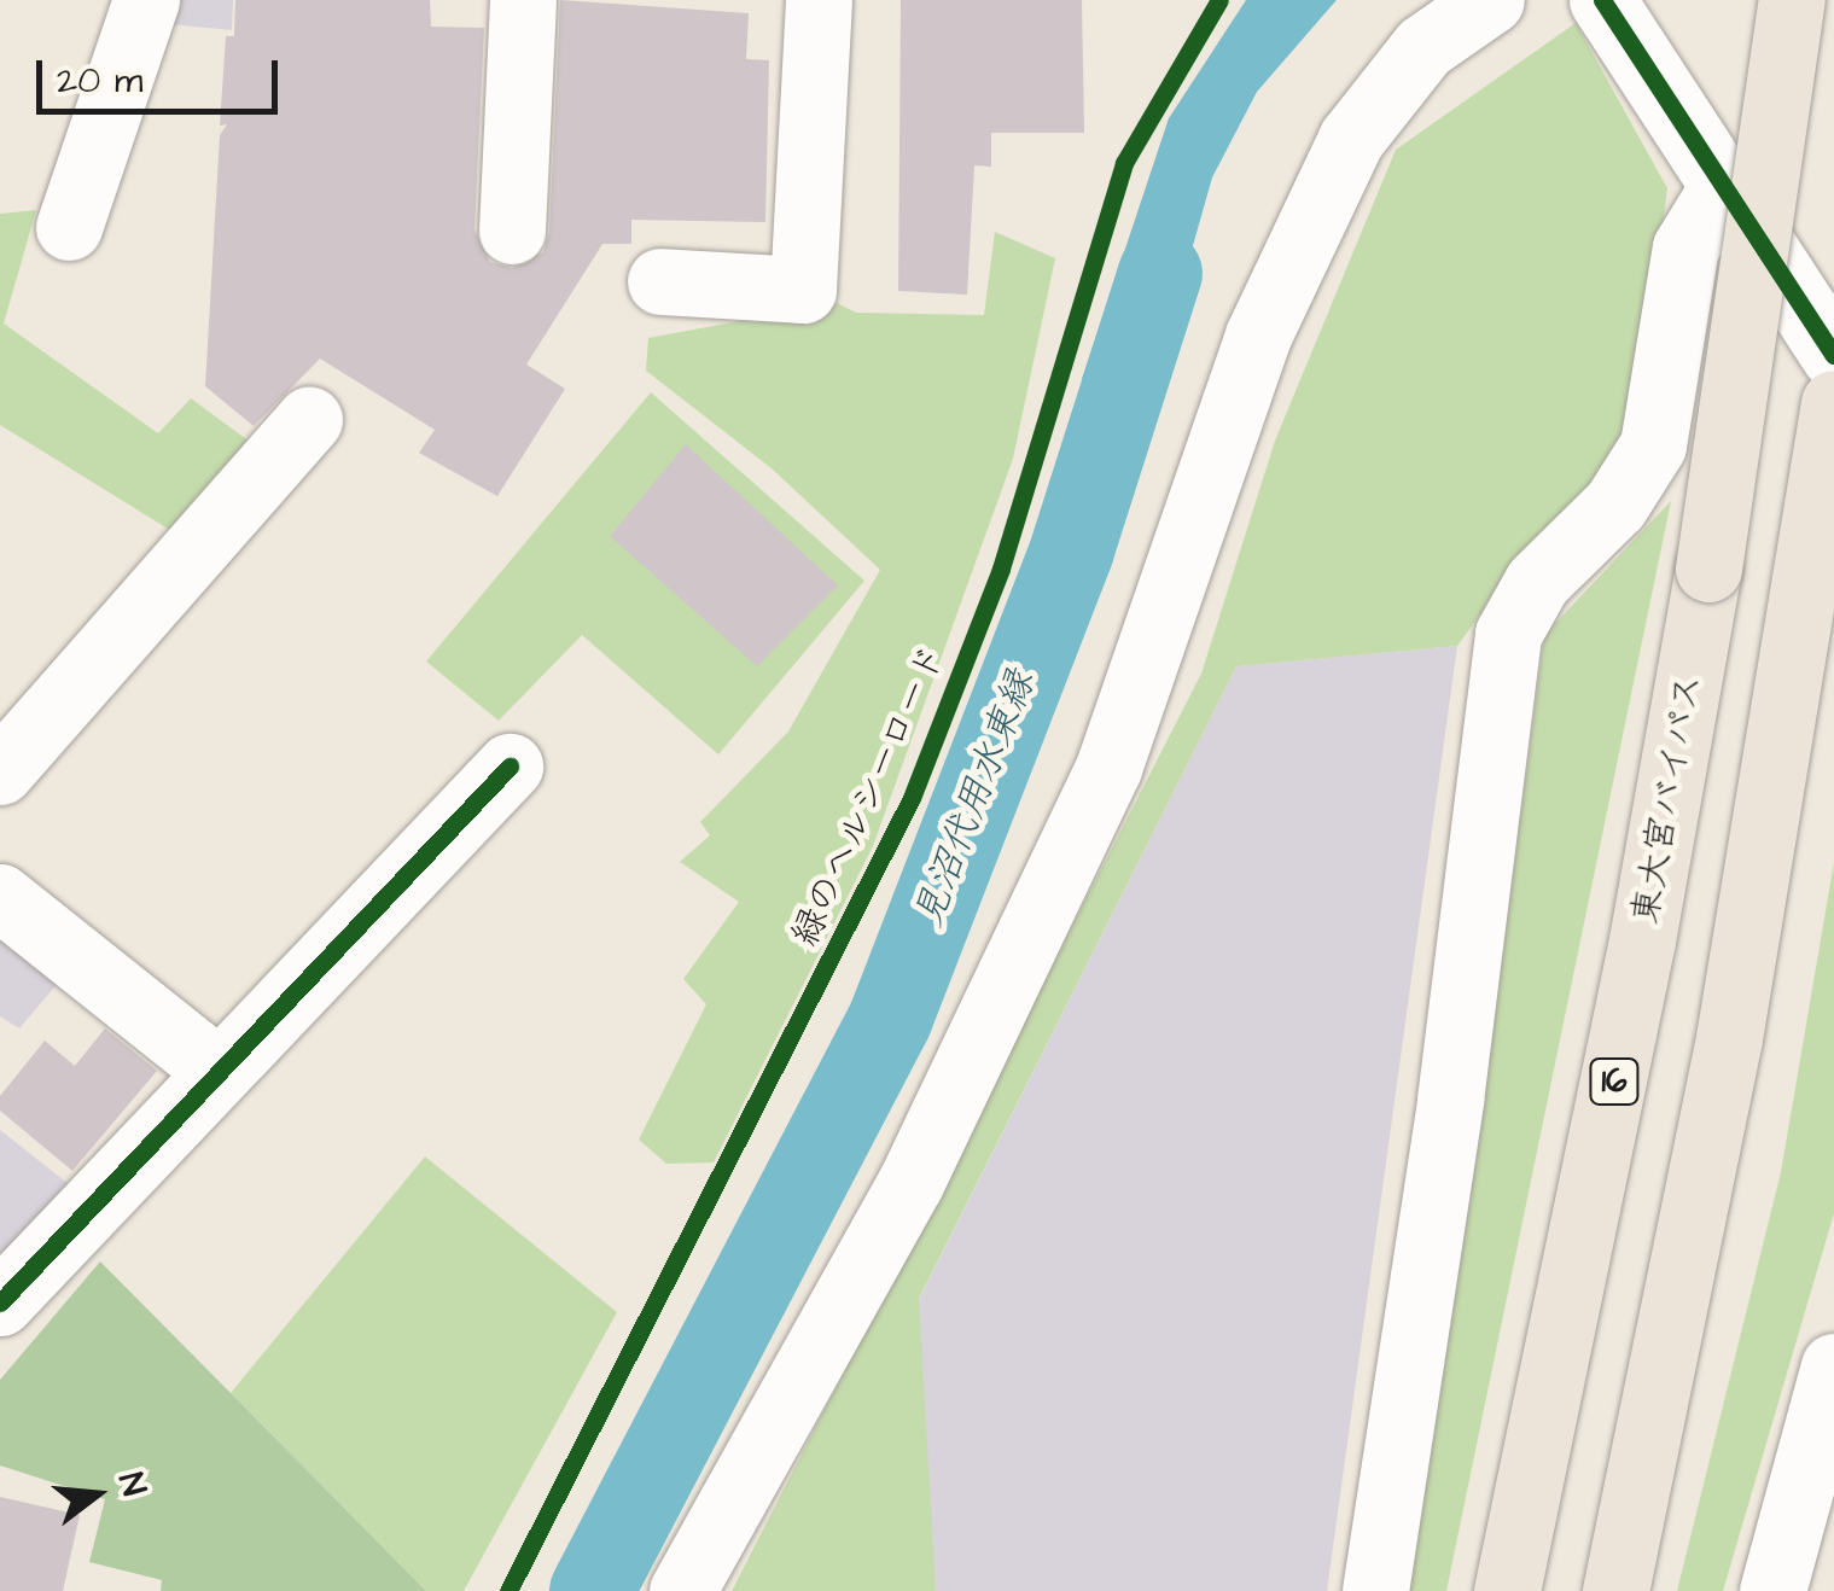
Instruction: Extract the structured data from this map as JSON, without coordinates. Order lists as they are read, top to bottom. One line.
{"streets":{"highway":["東大宮バイパス","16"],"cycle path":["緑のヘルシーロード"]},"water":["見沼代用水東縁"],"scale_bar":"20 m","north":"right"}
